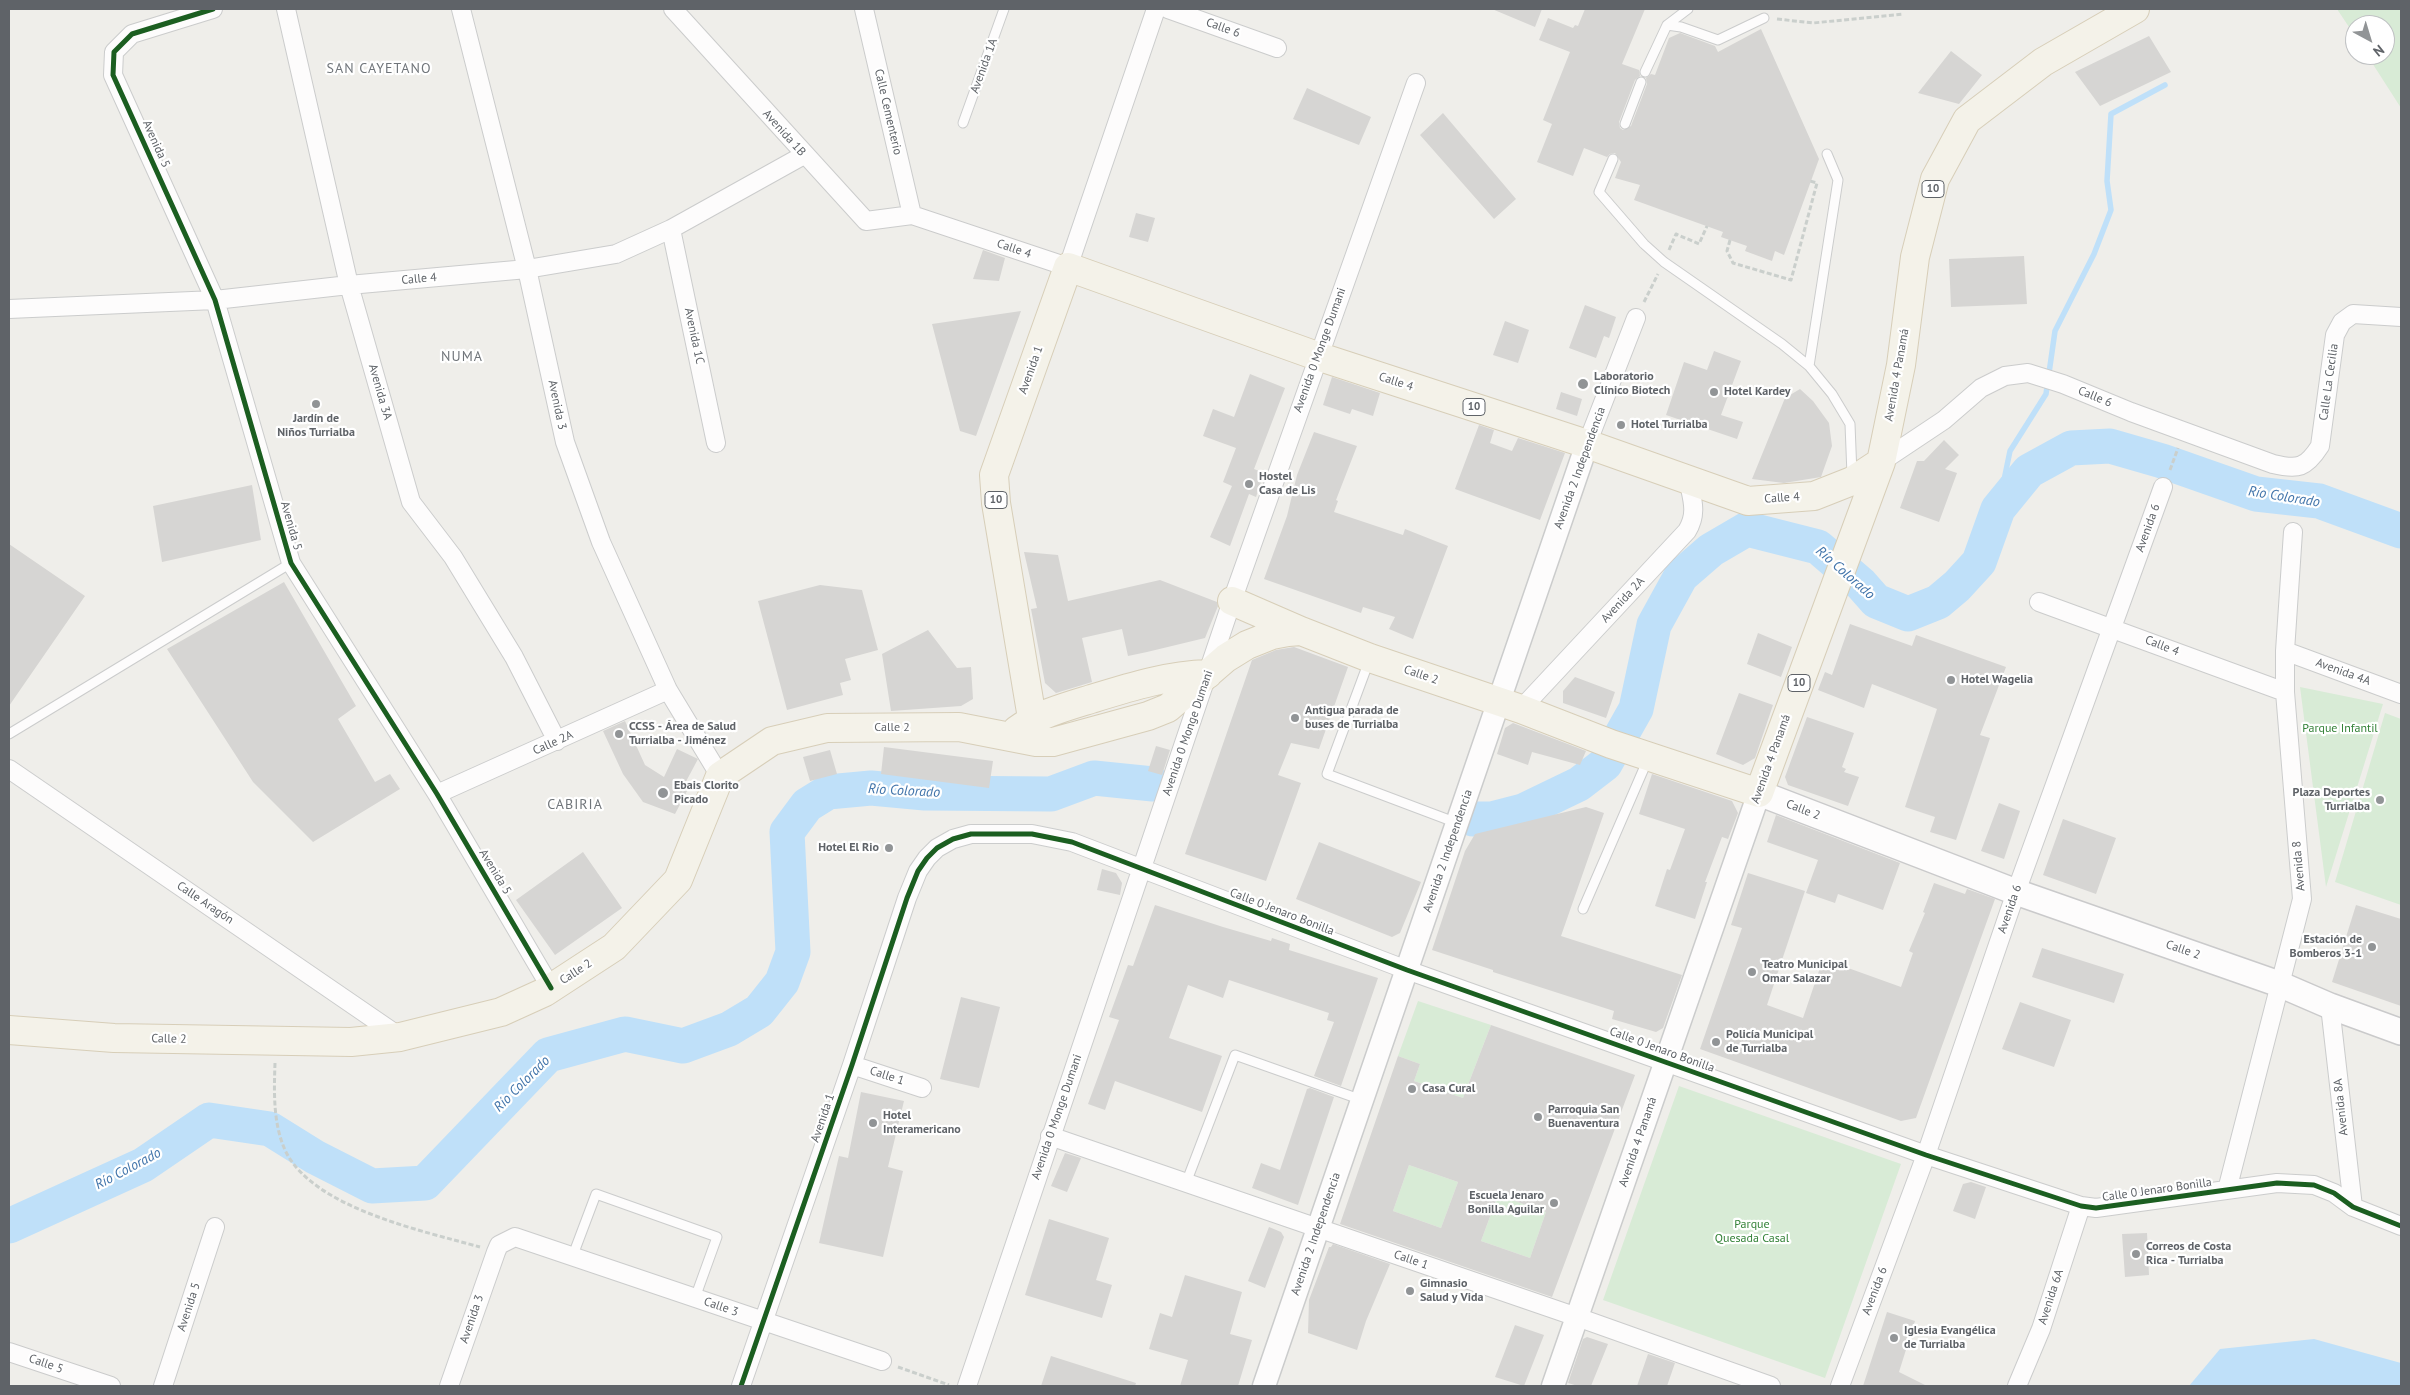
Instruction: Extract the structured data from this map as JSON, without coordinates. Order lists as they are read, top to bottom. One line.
{"streets":{"main road":["10","Calle 4","Avenida 1","Avenida 4 Panamá","Calle 2"],"street":["Calle 6","Calle Cementerio","Avenida 1B","Avenida 5","Avenida 1C","Avenida 0 Monge Dumani","Calle La Cecilia","Avenida 3A","Avenida 3","Avenida 2 Independencia","Avenida 6","Avenida 2A","Avenida 4A","Calle 2A","Avenida 8","Calle Aragón","Calle 0 Jenaro Bonilla","Calle 1","Avenida 8A","Avenida 6A","Calle 3","Calle 5"],"lane":["Avenida 1A"]},"crossings":[["Calle 6","Calle 4"],["Calle 6","Avenida 4 Panamá"],["Calle 6","Calle La Cecilia"],["Calle 6","Avenida 6"],["Calle Cementerio","Avenida 1B"],["Calle Cementerio","Calle 4"],["Avenida 1B","Calle 4"],["Avenida 5","Calle 4"],["Avenida 5","Calle 2"],["Avenida 5","Calle 2A"],["Calle 4","Avenida 1C"],["Calle 4","Avenida 0 Monge Dumani"],["Calle 4","Avenida 1"],["Calle 4","Avenida 4 Panamá"],["Calle 4","Avenida 3A"],["Calle 4","Avenida 3"],["Calle 4","Avenida 2 Independencia"],["Calle 4","Avenida 6"],["Calle 4","Avenida 2A"],["Calle 4","Avenida 8"],["Avenida 0 Monge Dumani","Calle 2"],["Avenida 0 Monge Dumani","Calle 0 Jenaro Bonilla"],["Avenida 0 Monge Dumani","Calle 1"],["Avenida 1","Calle 2"],["Avenida 1","Calle 0 Jenaro Bonilla"],["Avenida 1","Calle 1"],["Avenida 1","Calle 3"],["Avenida 4 Panamá","Calle 2"],["Avenida 4 Panamá","Calle 0 Jenaro Bonilla"],["Avenida 4 Panamá","Calle 1"],["Avenida 3A","Calle 2A"],["Avenida 3","Calle 2"],["Avenida 3","Calle 2A"],["Avenida 3","Calle 3"],["Avenida 2 Independencia","Avenida 2A"],["Avenida 2 Independencia","Calle 2"],["Avenida 2 Independencia","Calle 0 Jenaro Bonilla"],["Avenida 2 Independencia","Calle 1"],["Avenida 6","Calle 2"],["Avenida 6","Calle 0 Jenaro Bonilla"],["Avenida 2A","Calle 2"],["Avenida 4A","Avenida 8"],["Calle 2","Avenida 8"],["Calle 2","Calle Aragón"],["Calle 2","Avenida 8A"],["Avenida 8","Calle 0 Jenaro Bonilla"],["Calle 0 Jenaro Bonilla","Avenida 8A"],["Calle 0 Jenaro Bonilla","Avenida 6A"]],"districts":["SAN CAYETANO","NUMA","CABIRIA"],"water":["Río Colorado"],"parks":["Parque Infantil","Parque Quesada Casal"],"places":["Laboratorio Clínico Biotech","Hotel Kardey","Jardín de Niños Turrialba","Hotel Turrialba","Hostel Casa de Lis","Hotel Wagelia","Antigua parada de buses de Turrialba","CCSS - Área de Salud Turrialba - Jiménez","Ebais Clorito Picado","Plaza Deportes Turrialba","Hotel El Rio","Estación de Bomberos 3-1","Teatro Municipal Omar Salazar","Policía Municipal de Turrialba","Casa Cural","Parroquia San Buenaventura","Hotel Interamericano","Escuela Jenaro Bonilla Aguilar","Correos de Costa Rica - Turrialba","Gimnasio Salud y Vida","Iglesia Evangélica de Turrialba"],"north":"bottom right"}
